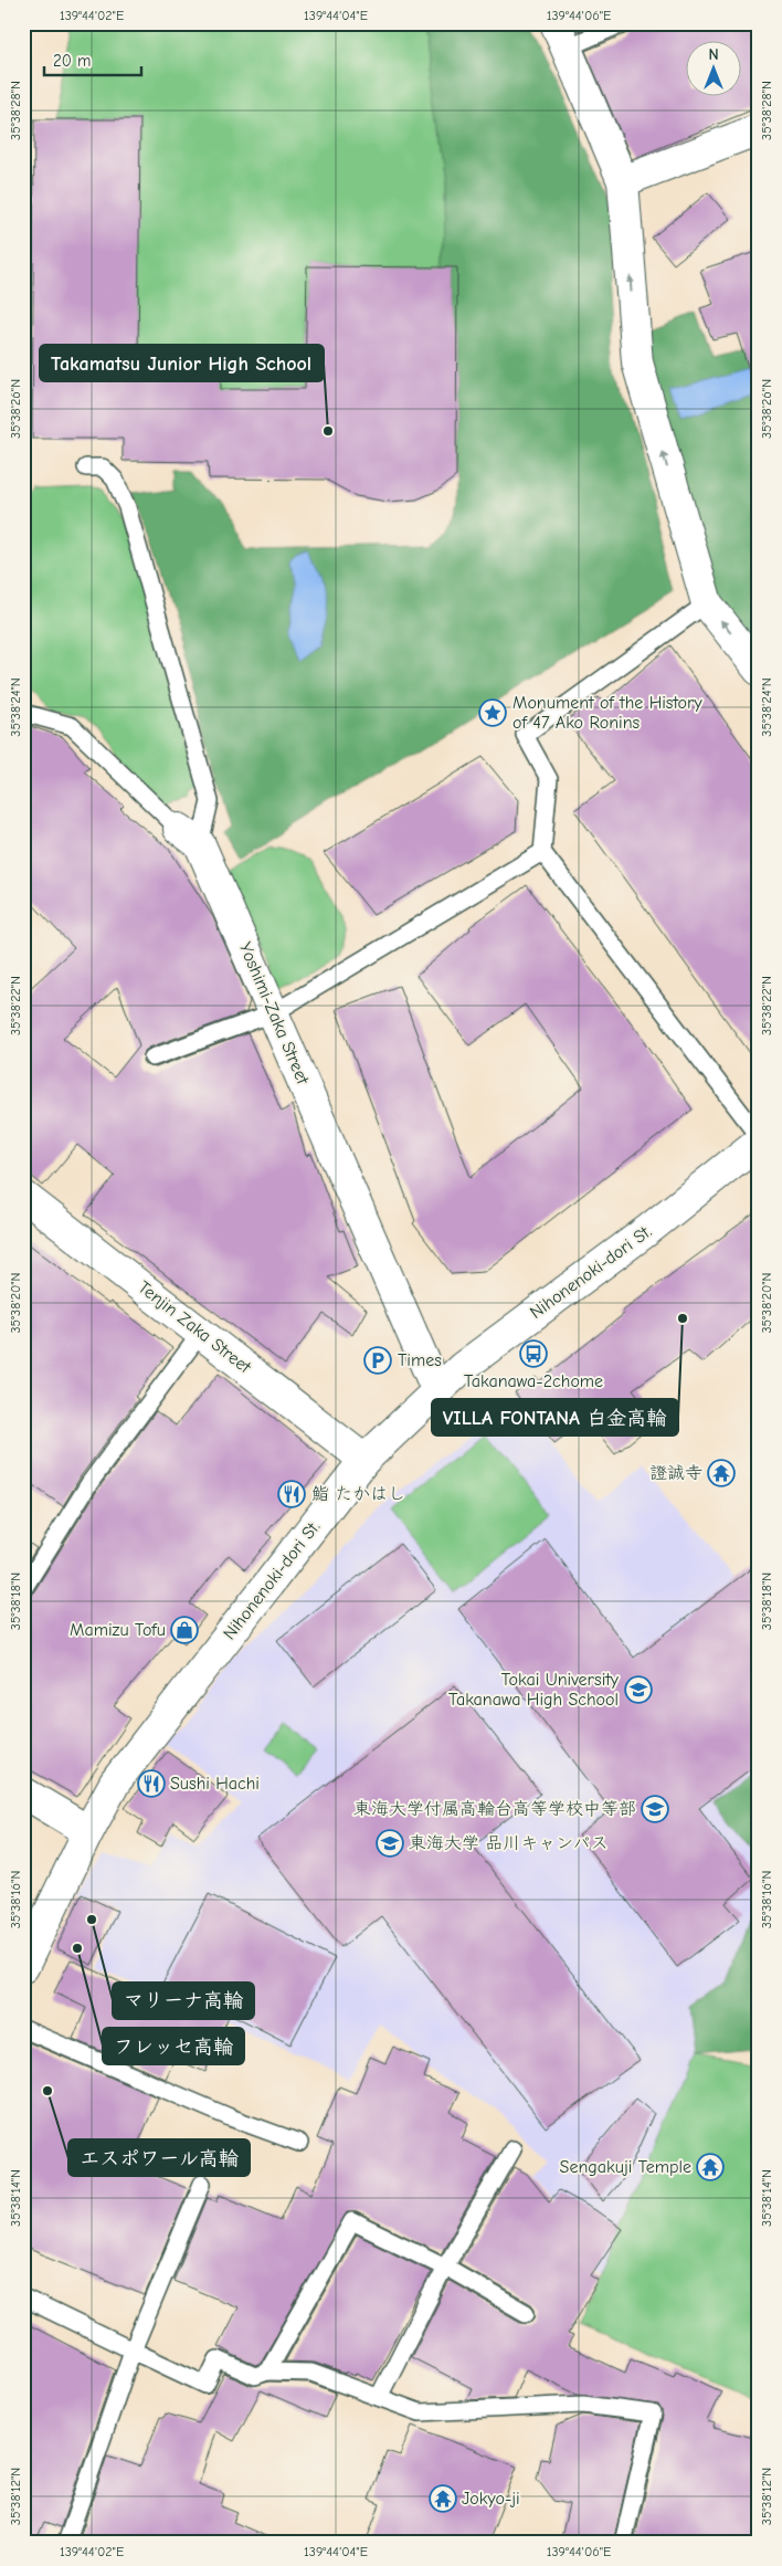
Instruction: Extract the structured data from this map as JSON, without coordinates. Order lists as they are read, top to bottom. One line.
{"streets":{"street":["Yoshimi-Zaka Street","Nihonenoki-dori St.","Tenjin Zaka Street"]},"crossings":[["Yoshimi-Zaka Street","Nihonenoki-dori St."],["Nihonenoki-dori St.","Tenjin Zaka Street"]],"places":{"other":["Takamatsu Junior High School","VILLA FONTANA 白金高輪","マリーナ高輪","フレッセ高輪","エスポワール高輪"],"place":["Monument of the History of 47 Ako Ronins"],"bus stop":["Takanawa-2chome"],"parking":["Times"],"temple":["證誠寺","Sengakuji Temple","Jokyo-ji"],"restaurant":["鮨 たかはし","Sushi Hachi"],"shop":["Mamizu Tofu"],"school or university":["Tokai University Takanawa High School","東海大学付属高輪台高等学校中等部","東海大学 品川キャンパス"]},"scale_bar":"20 m","north":"top","coordinates":["139°44'02\"E","139°44'04\"E","139°44'06\"E","35°38'28\"N","35°38'26\"N","35°38'24\"N","35°38'22\"N","35°38'20\"N","35°38'18\"N","35°38'16\"N","35°38'14\"N","35°38'12\"N"]}
